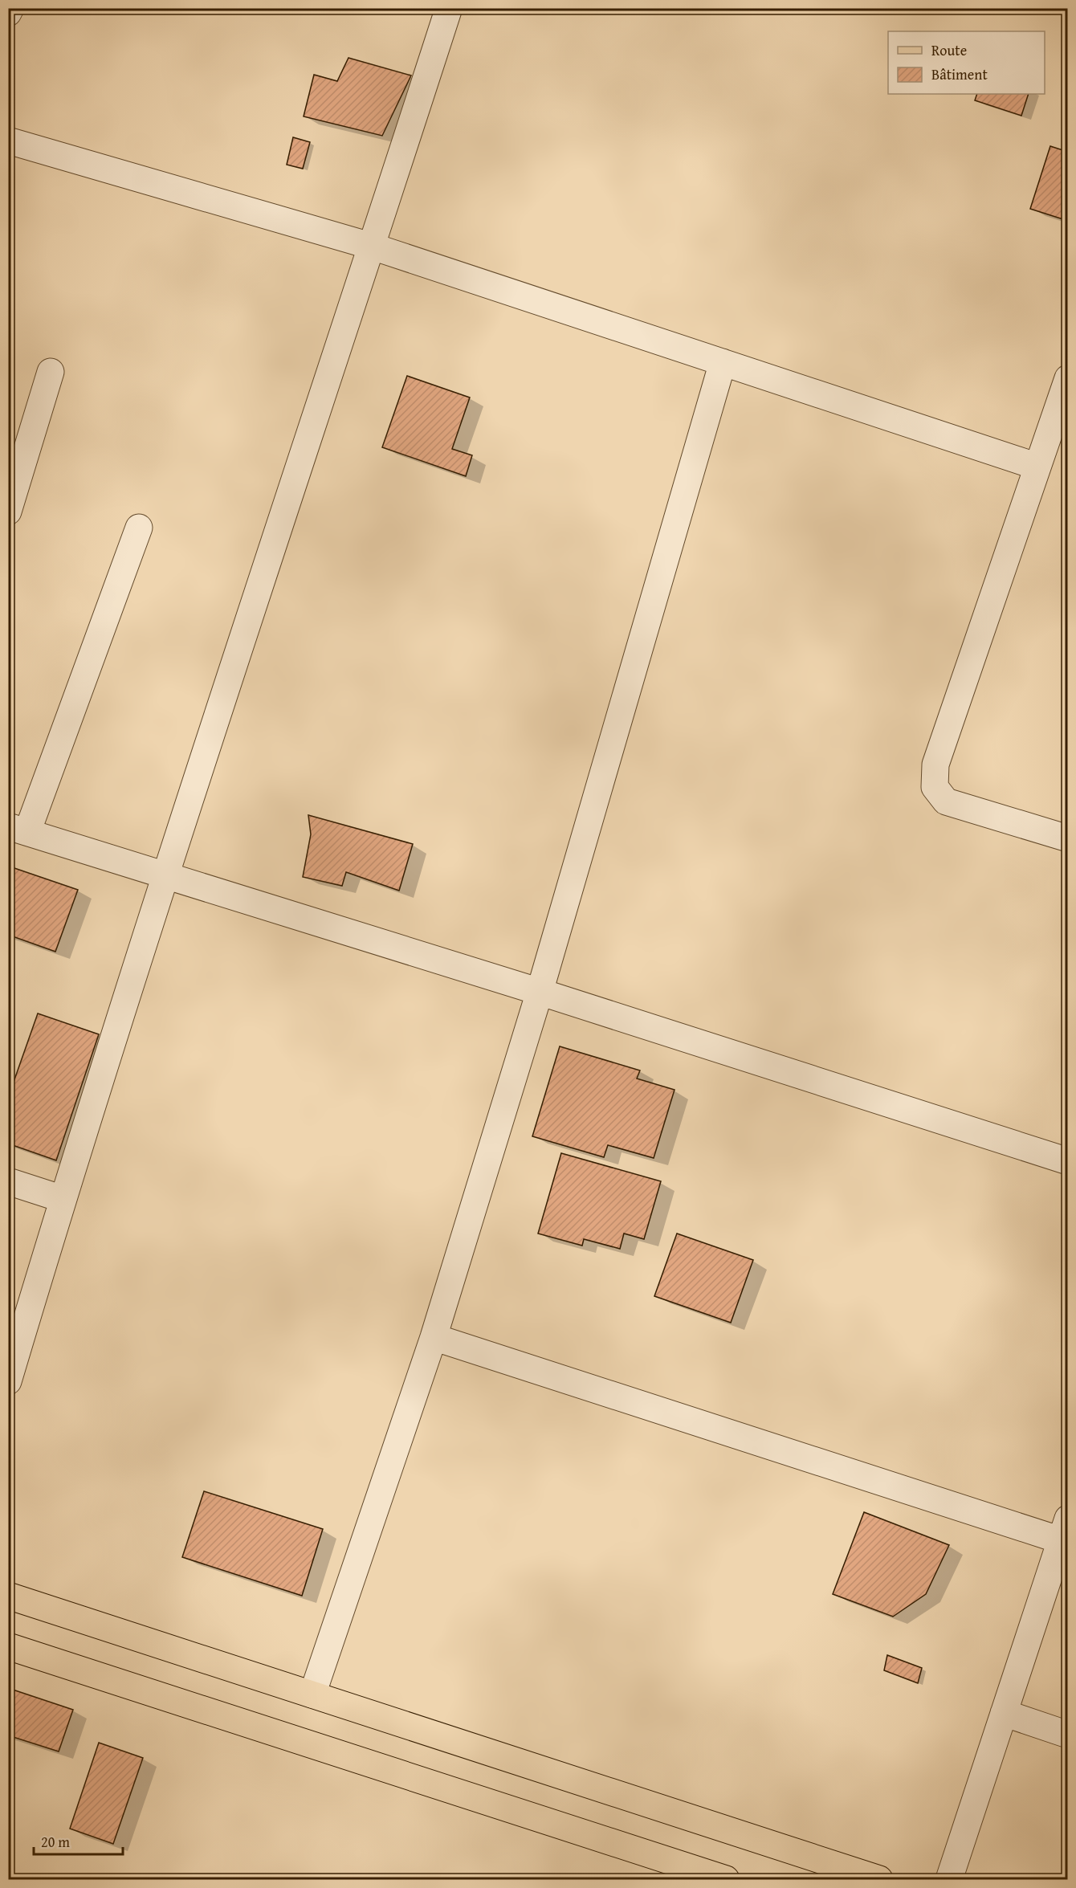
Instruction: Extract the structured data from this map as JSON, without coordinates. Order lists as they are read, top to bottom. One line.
{"legend":["Route","Bâtiment"],"scale_bar":"20 m"}
